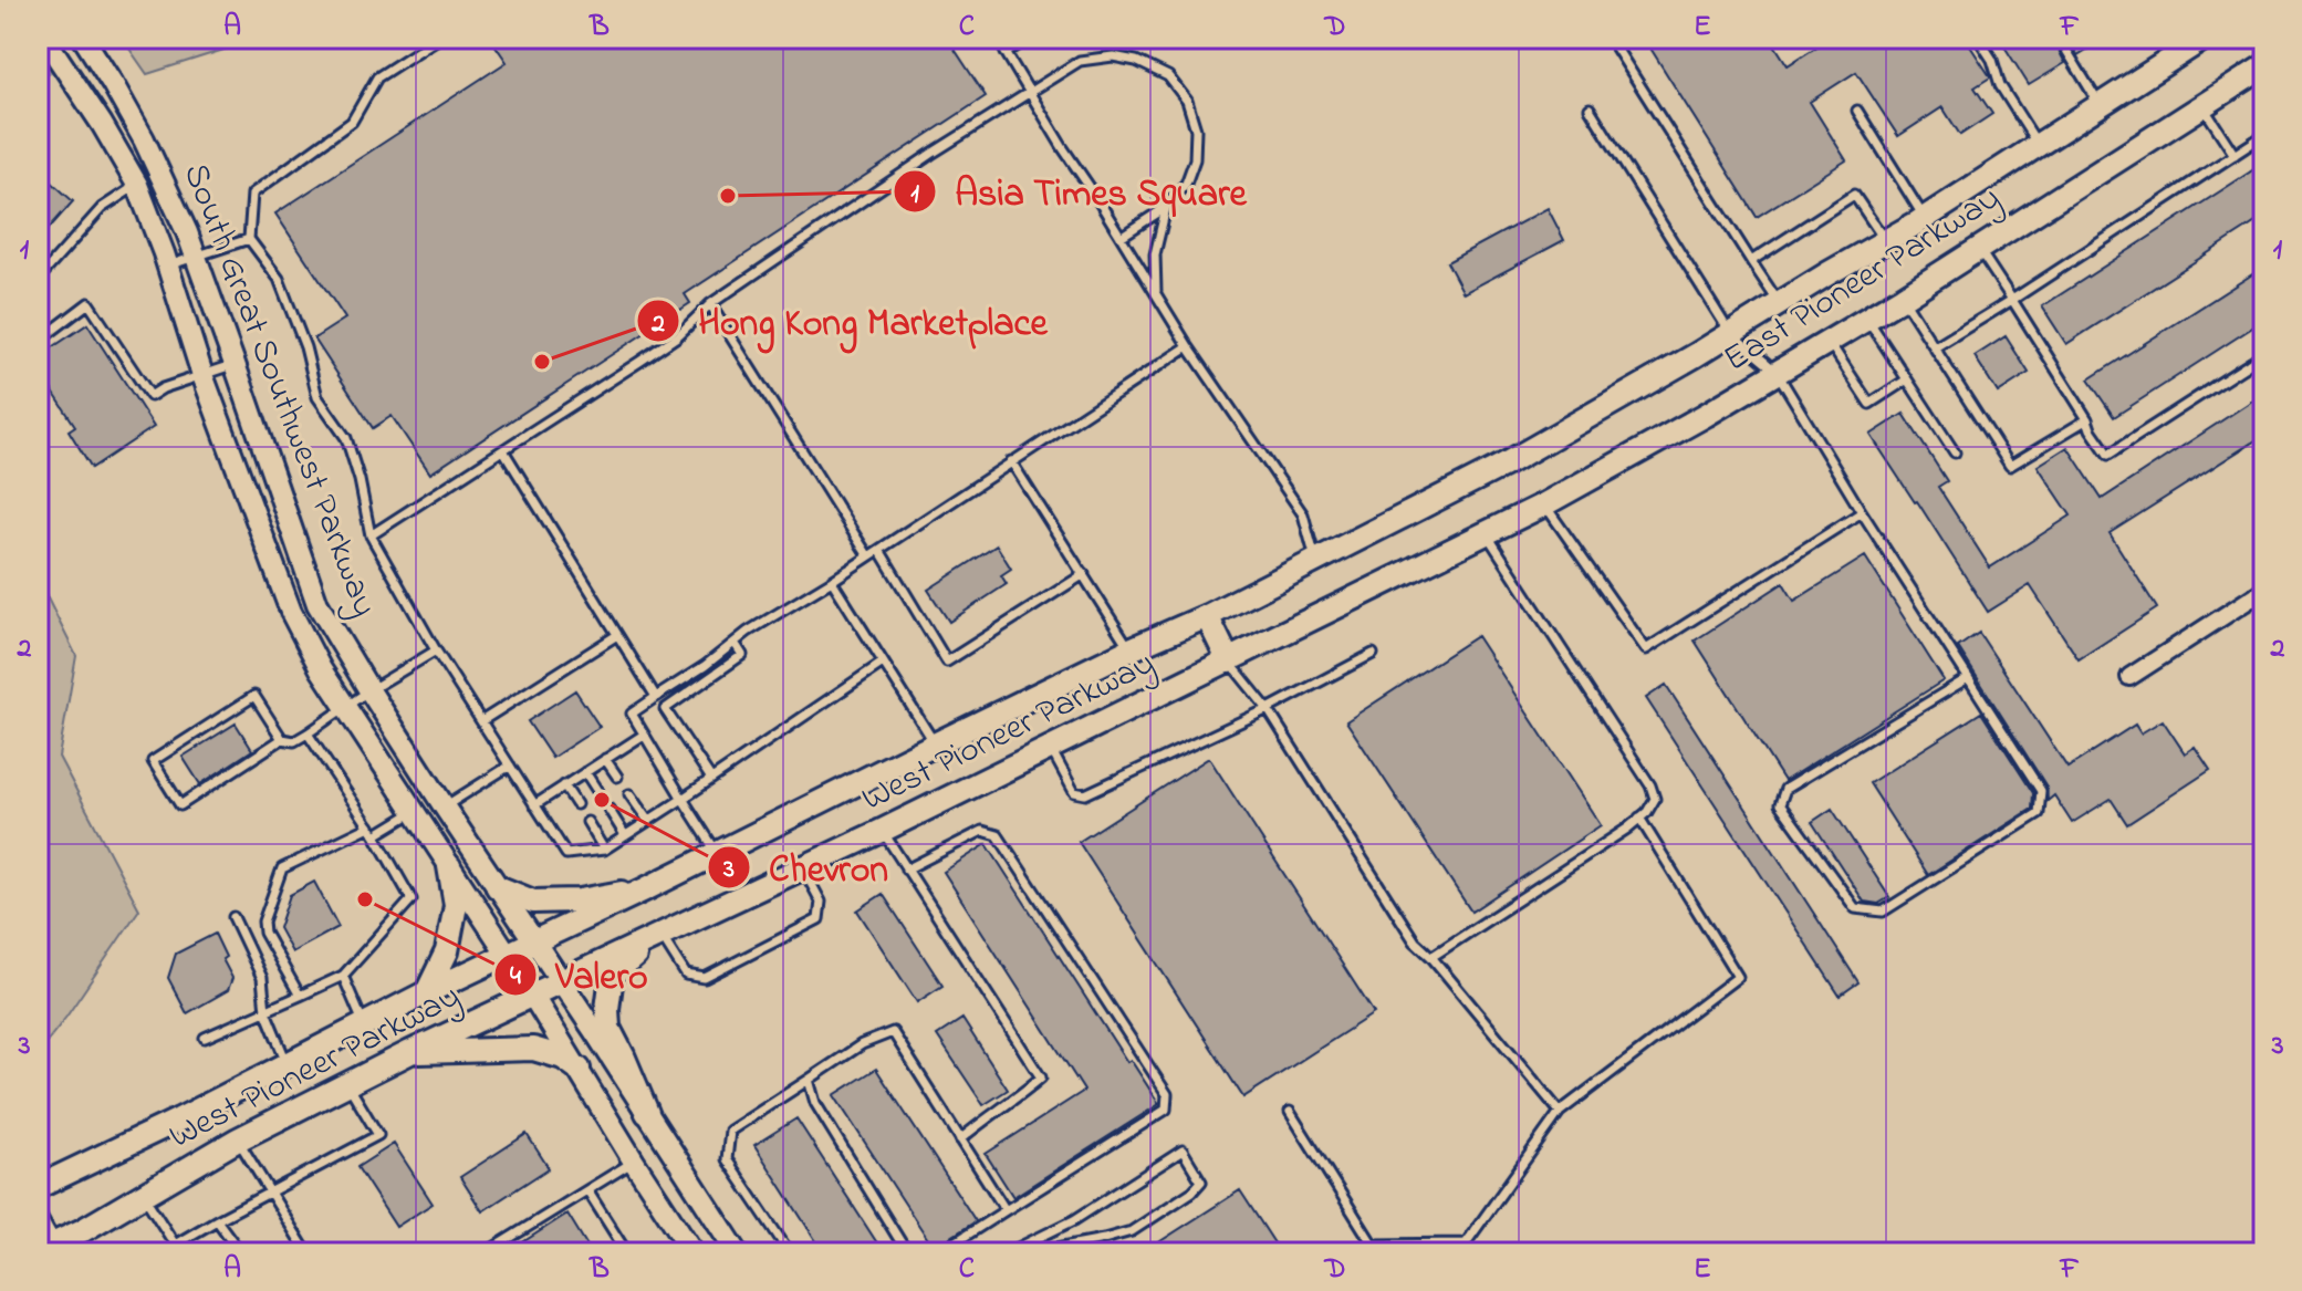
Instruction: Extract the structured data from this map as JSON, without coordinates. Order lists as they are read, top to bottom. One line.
{"streets":{"main road":["East Pioneer Parkway","South Great Southwest Parkway","West Pioneer Parkway"]},"crossings":[["East Pioneer Parkway","West Pioneer Parkway"],["South Great Southwest Parkway","West Pioneer Parkway"]],"places":["Asia Times Square","Hong Kong Marketplace","Chevron","Valero"],"grid":{"columns":["A","B","C","D","E","F"],"rows":["1","2","3"]}}
